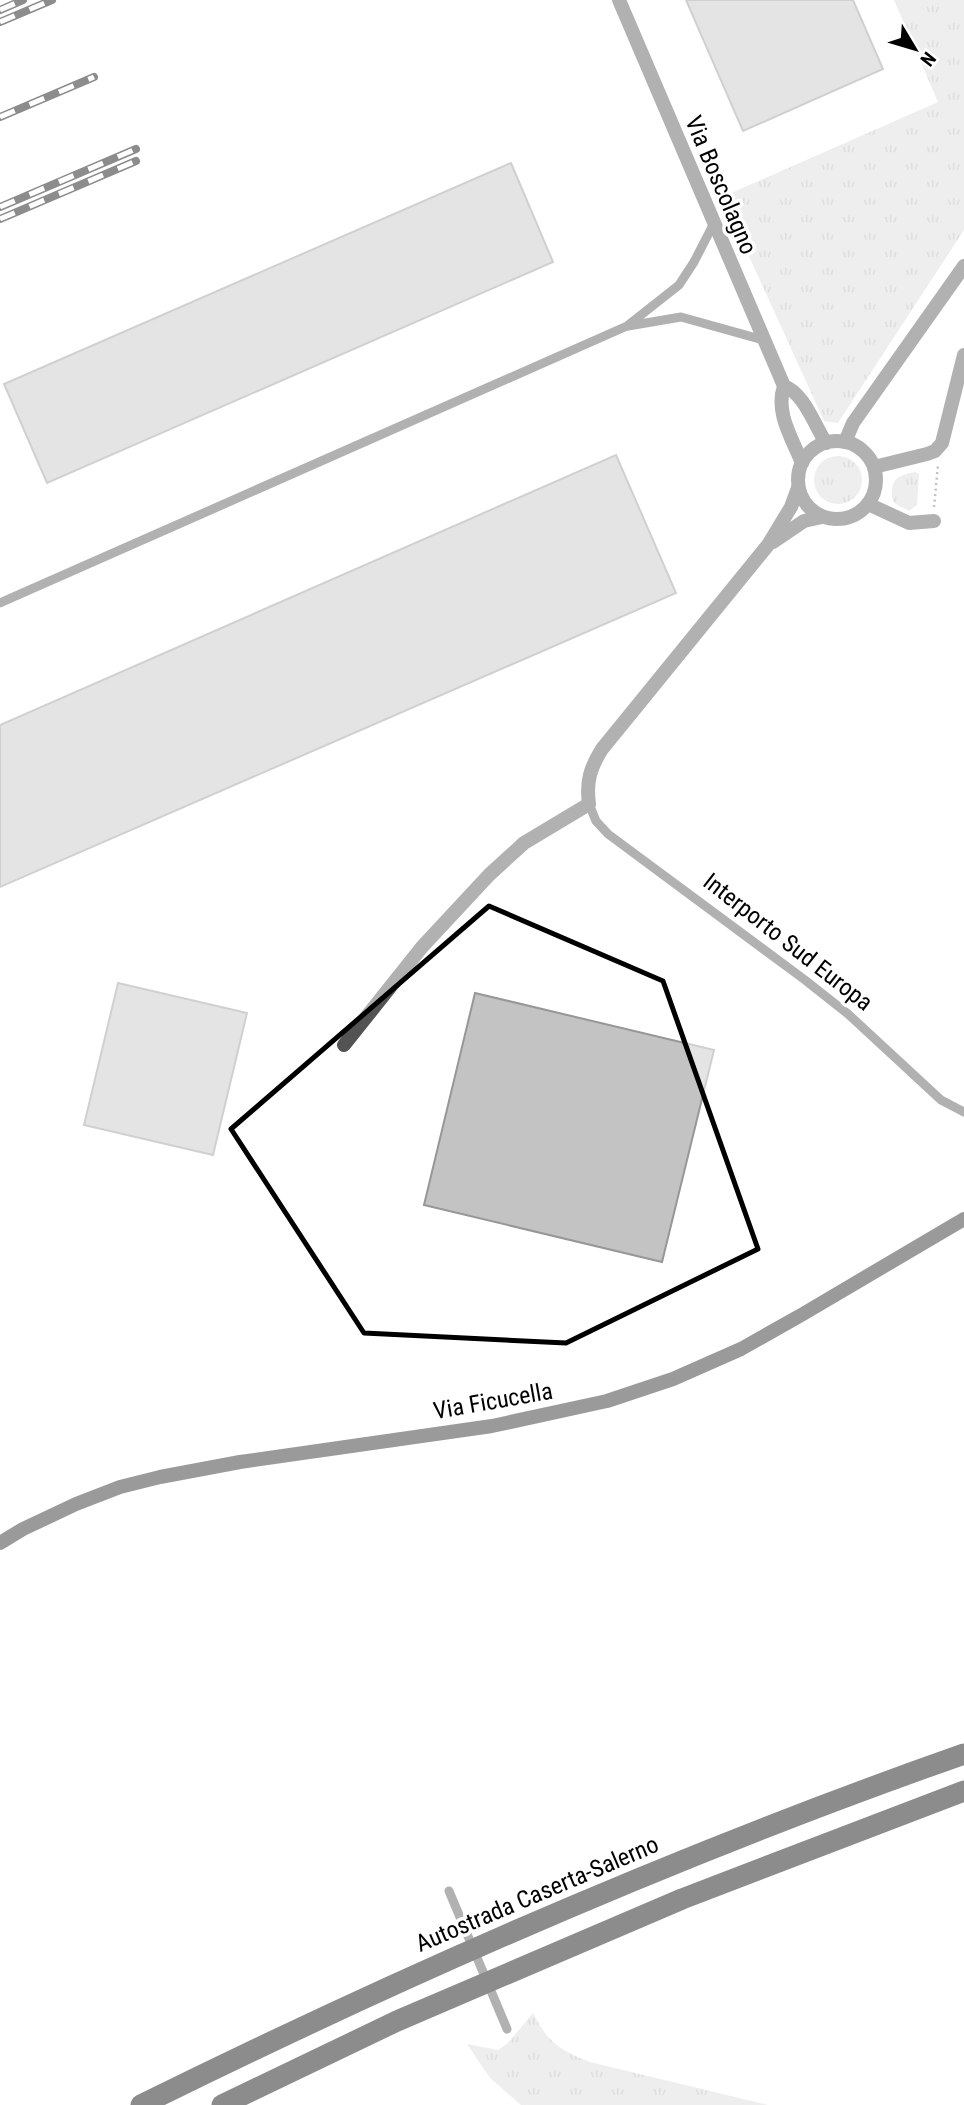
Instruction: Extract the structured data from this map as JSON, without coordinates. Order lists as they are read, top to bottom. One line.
{"streets":{"highway":["Autostrada Caserta-Salerno"],"street":["Via Boscolagno","Via Ficucella"],"lane":["Interporto Sud Europa"]},"north":"bottom right"}
